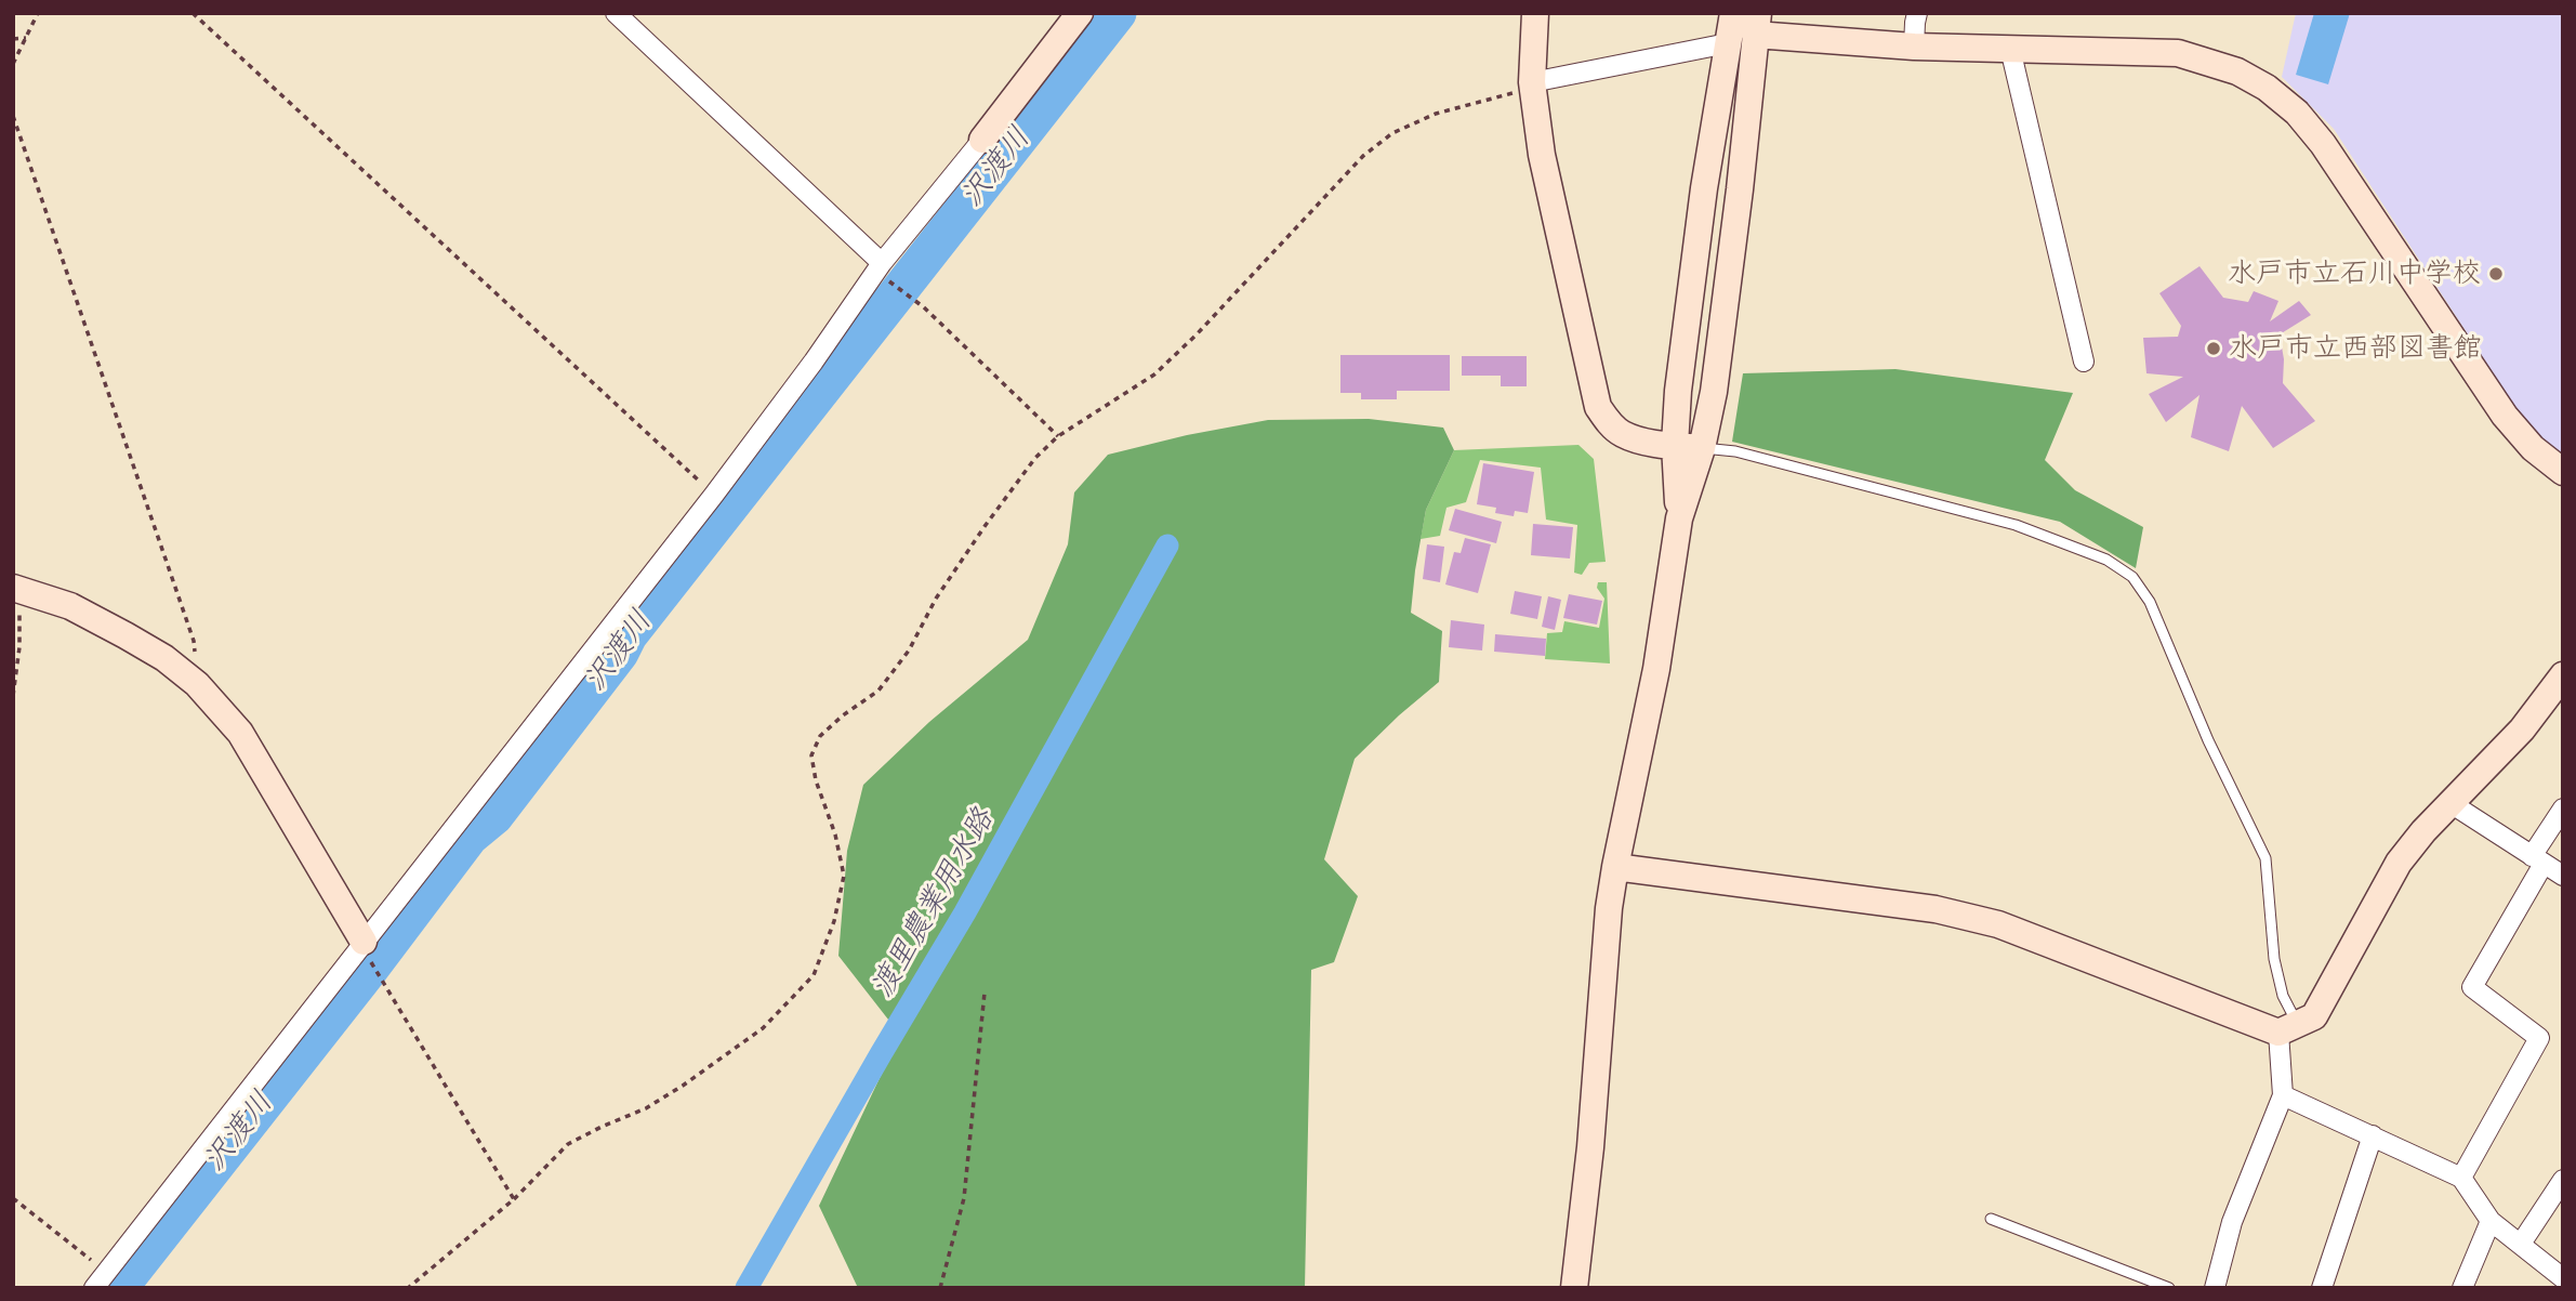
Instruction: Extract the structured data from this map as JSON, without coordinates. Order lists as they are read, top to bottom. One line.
{"water":["沢渡川","渡里農業用水路"],"places":["水戸市立石川中学校","水戸市立西部図書館"]}
